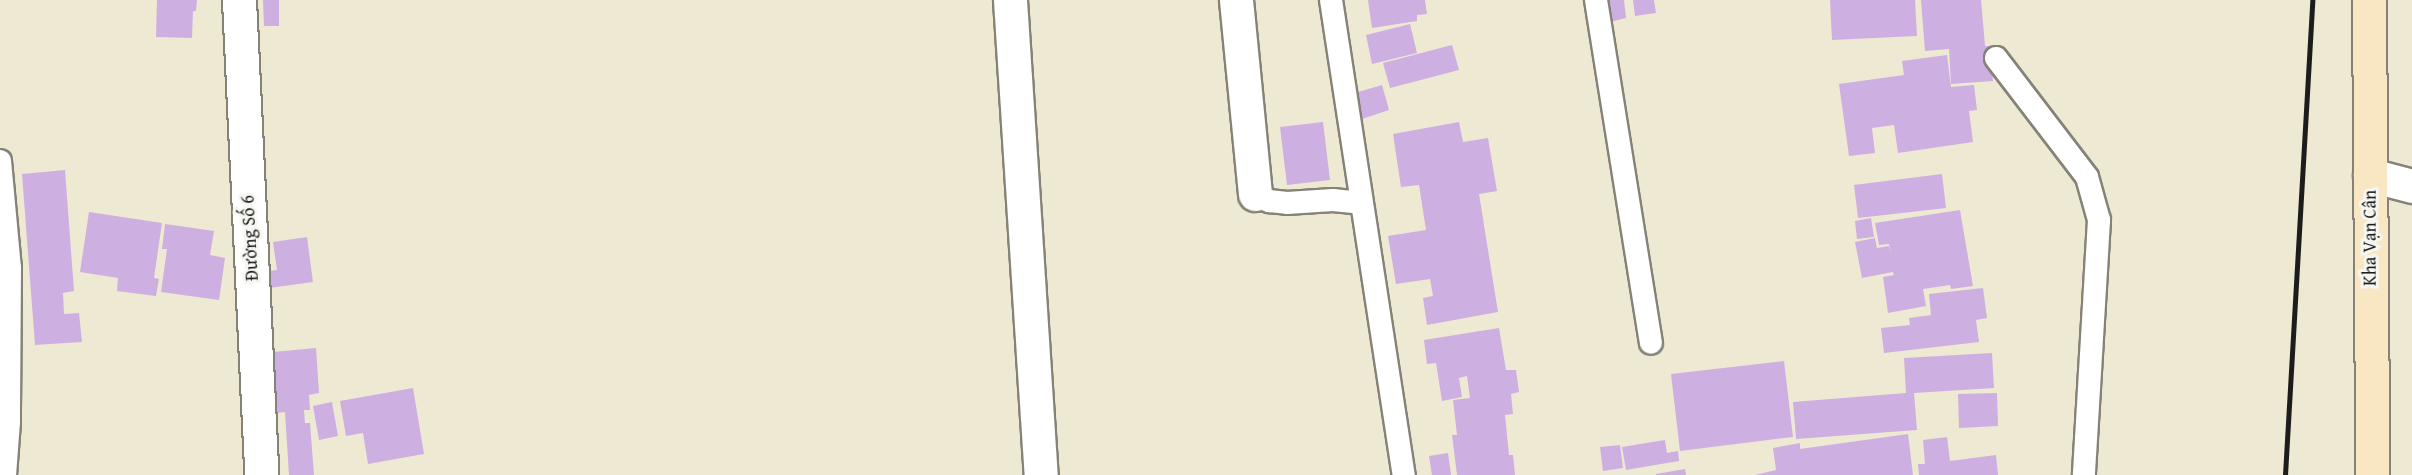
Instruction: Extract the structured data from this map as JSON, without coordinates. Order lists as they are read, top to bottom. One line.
{"streets":{"street":["Đường Số 6","Kha Vạn Cân"]}}
